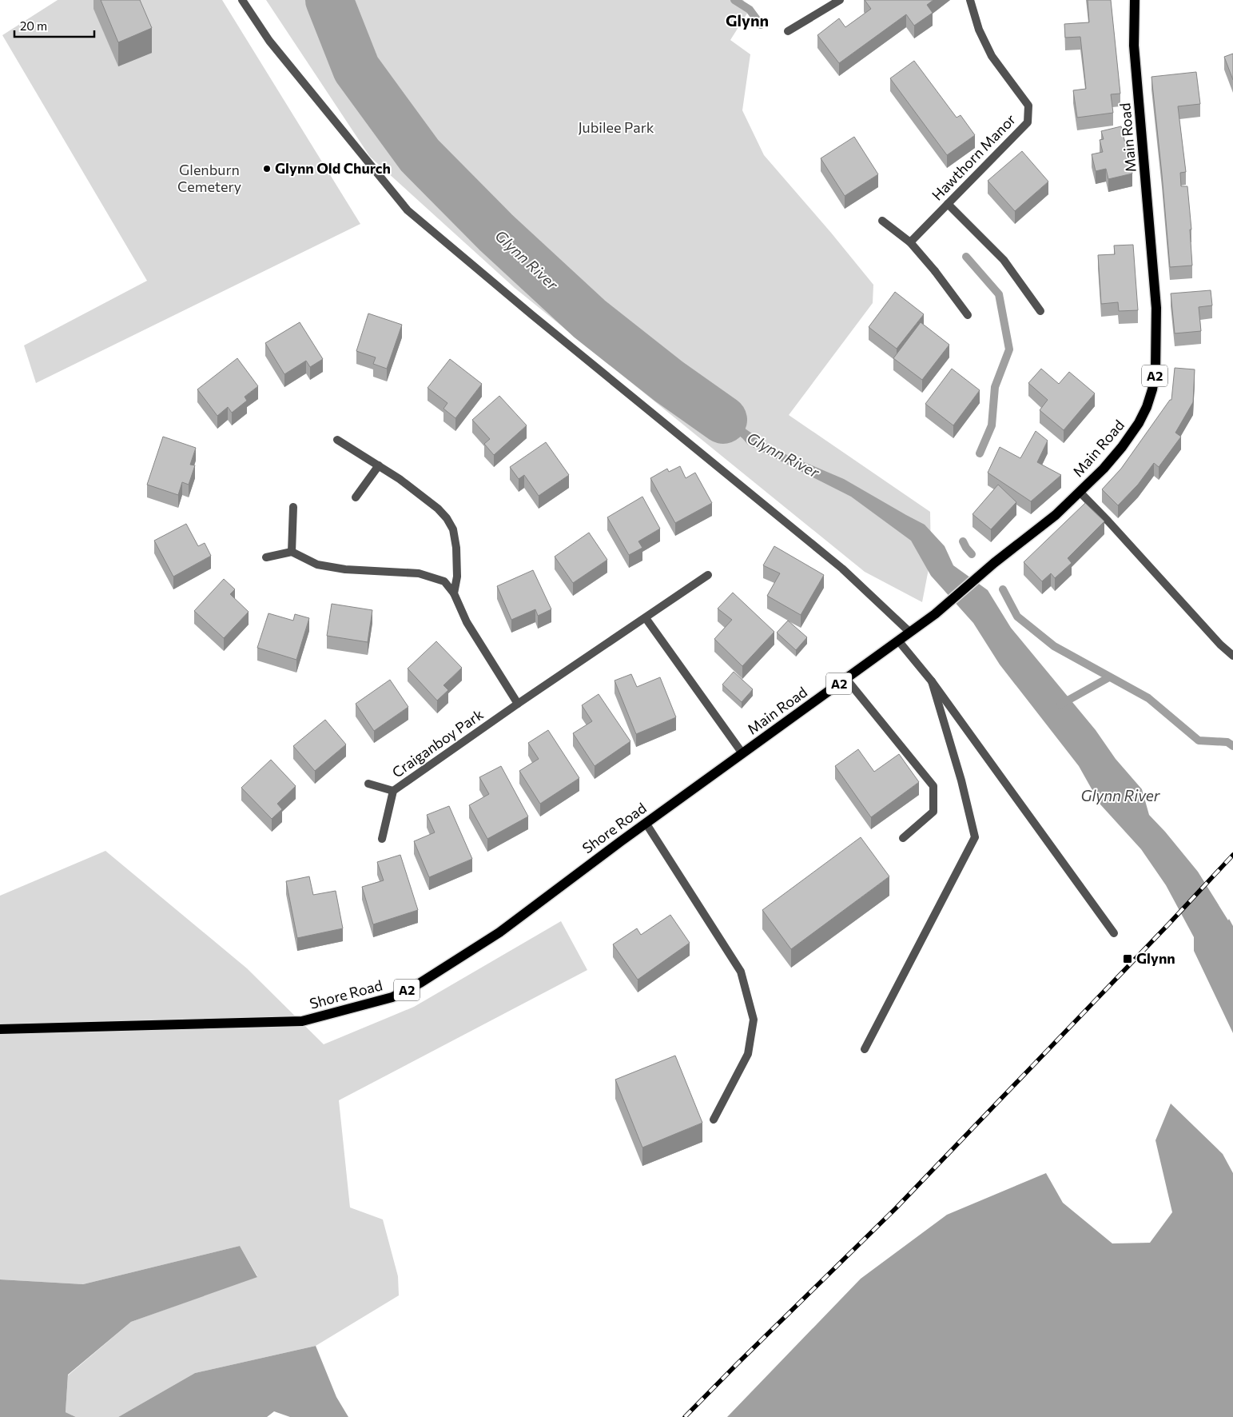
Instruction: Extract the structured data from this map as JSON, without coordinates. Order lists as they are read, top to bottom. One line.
{"streets":{"main road":["Main Road","A2","Shore Road"],"street":["Hawthorn Manor","Craiganboy Park"]},"crossings":[["Main Road","Shore Road"]],"districts":["Glynn"],"water":["Glynn River"],"parks":["Jubilee Park","Glenburn Cemetery"],"places":{"other":["Glynn Old Church"],"transit":["Glynn"]},"scale_bar":"20 m"}
